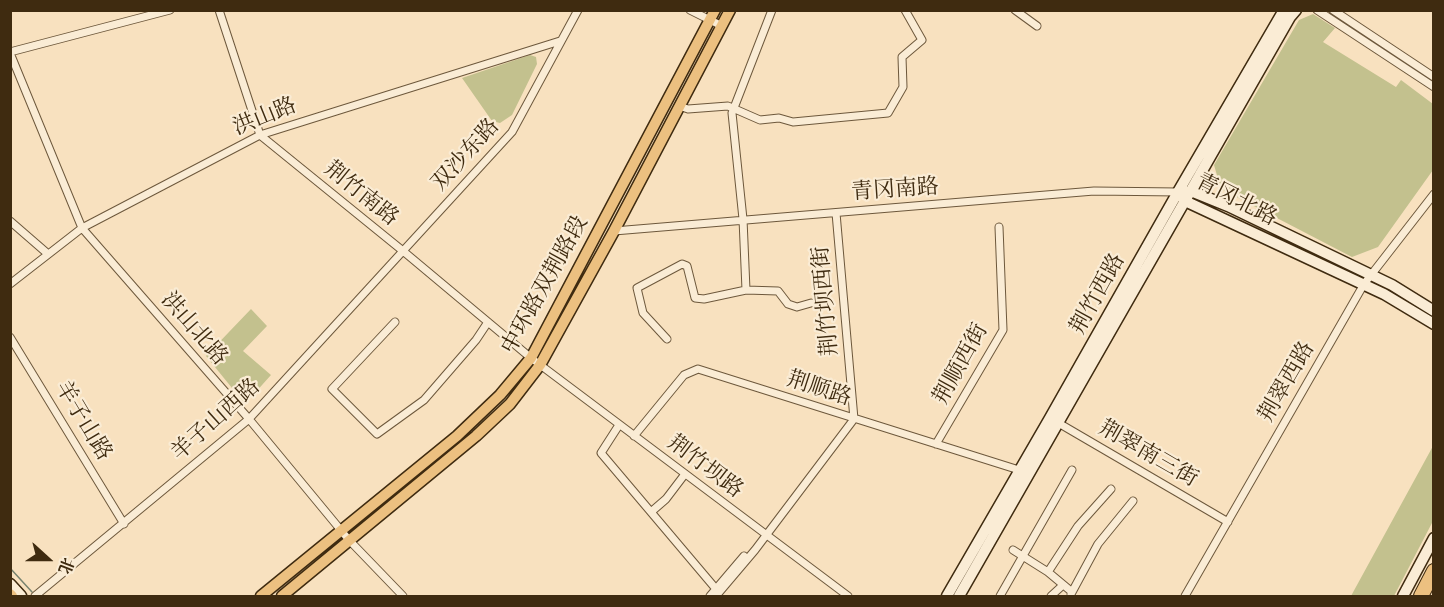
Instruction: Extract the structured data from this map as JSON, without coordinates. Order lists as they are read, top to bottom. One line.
{"streets":{"main road":["青冈北路","中环路双荆路段","荆竹西路"],"street":["洪山路","双沙东路","青冈南路","荆竹南路","荆竹坝西街","洪山北路","荆顺西街","荆翠西路","荆顺路","羊子山西路","羊子山路","荆翠南三街","荆竹坝路"]},"crossings":[["洪山路","双沙东路"],["洪山路","荆竹南路"],["洪山路","洪山北路"],["双沙东路","荆竹南路"],["双沙东路","羊子山西路"],["青冈南路","青冈北路"],["青冈南路","中环路双荆路段"],["青冈南路","荆竹西路"],["青冈南路","荆竹坝西街"],["荆竹南路","中环路双荆路段"],["荆竹南路","羊子山西路"],["荆竹南路","荆竹坝路"],["青冈北路","荆竹西路"],["青冈北路","荆翠西路"],["中环路双荆路段","洪山北路"],["中环路双荆路段","荆竹坝路"],["荆竹西路","荆顺路"],["荆竹西路","荆翠南三街"],["荆竹坝西街","荆顺路"],["洪山北路","羊子山西路"],["荆顺西街","荆顺路"],["荆翠西路","荆翠南三街"],["荆顺路","荆竹坝路"],["羊子山西路","羊子山路"]],"north":"right"}
